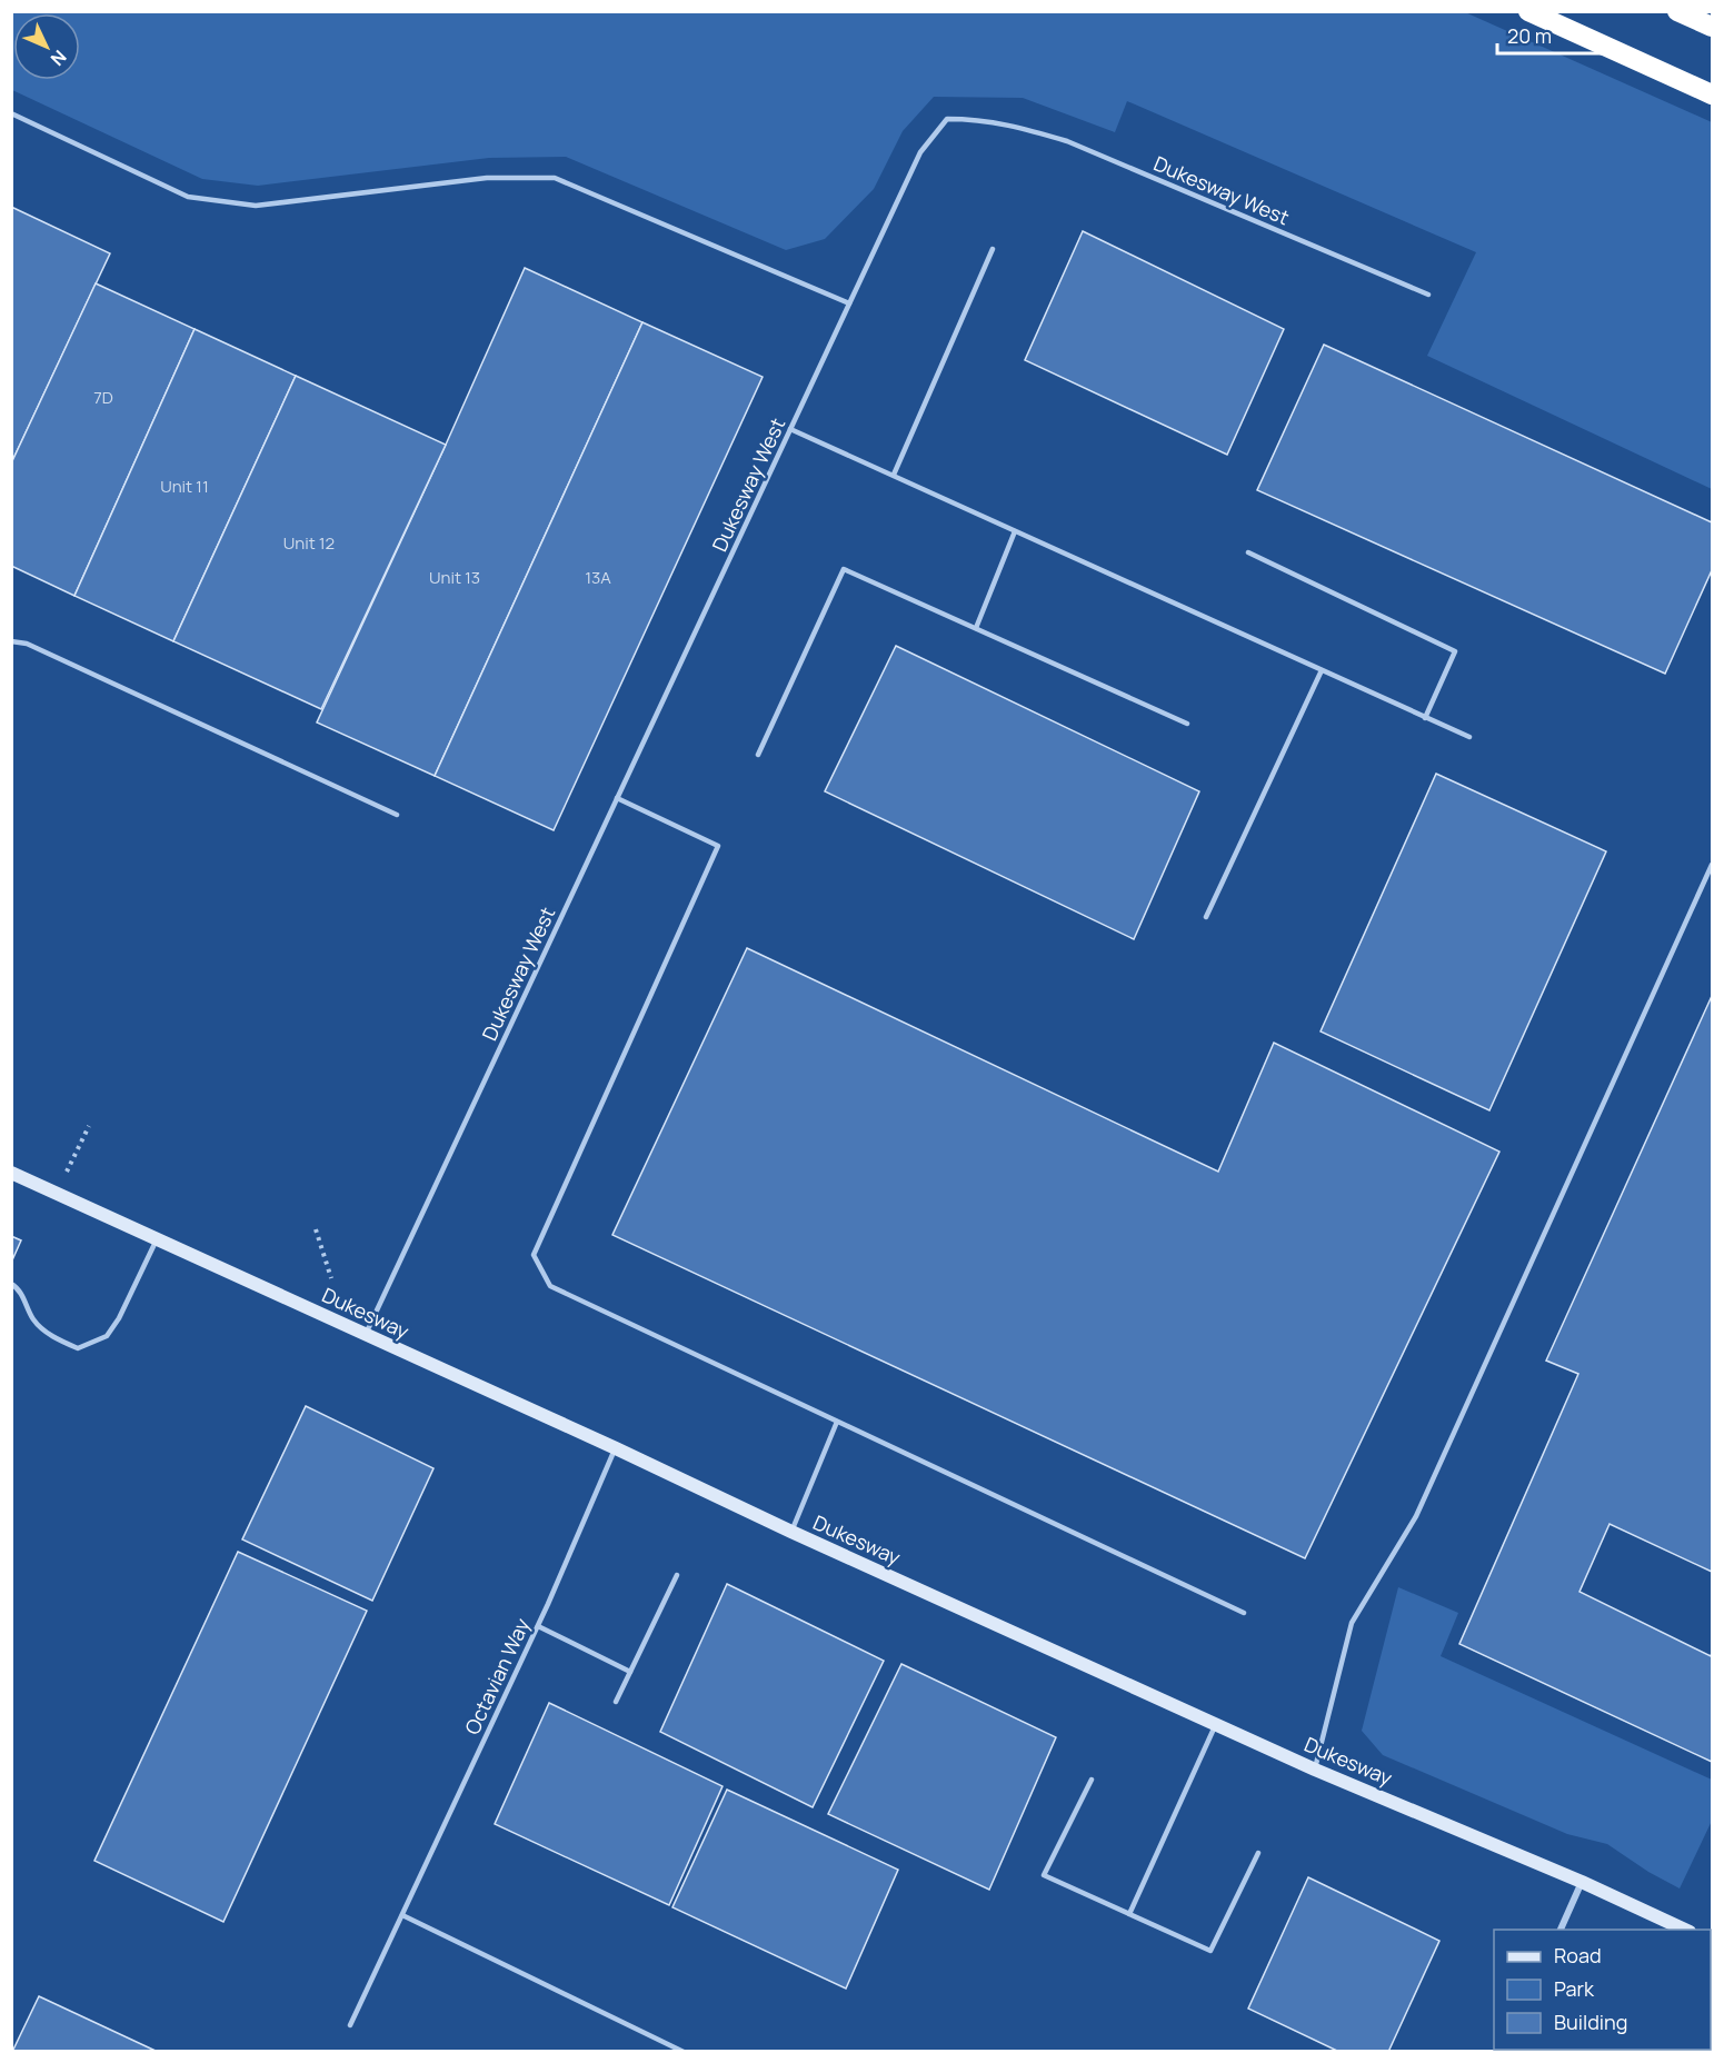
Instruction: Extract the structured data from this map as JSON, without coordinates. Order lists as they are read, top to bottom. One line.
{"streets":{"street":["Dukesway"],"lane":["Dukesway West","Octavian Way"]},"crossings":[["Dukesway West","Dukesway"],["Dukesway","Octavian Way"]],"house_numbers":["7D","Unit 11","Unit 12","Unit 13","13A"],"legend":["Road","Park","Building"],"scale_bar":"20 m","north":"bottom right"}
